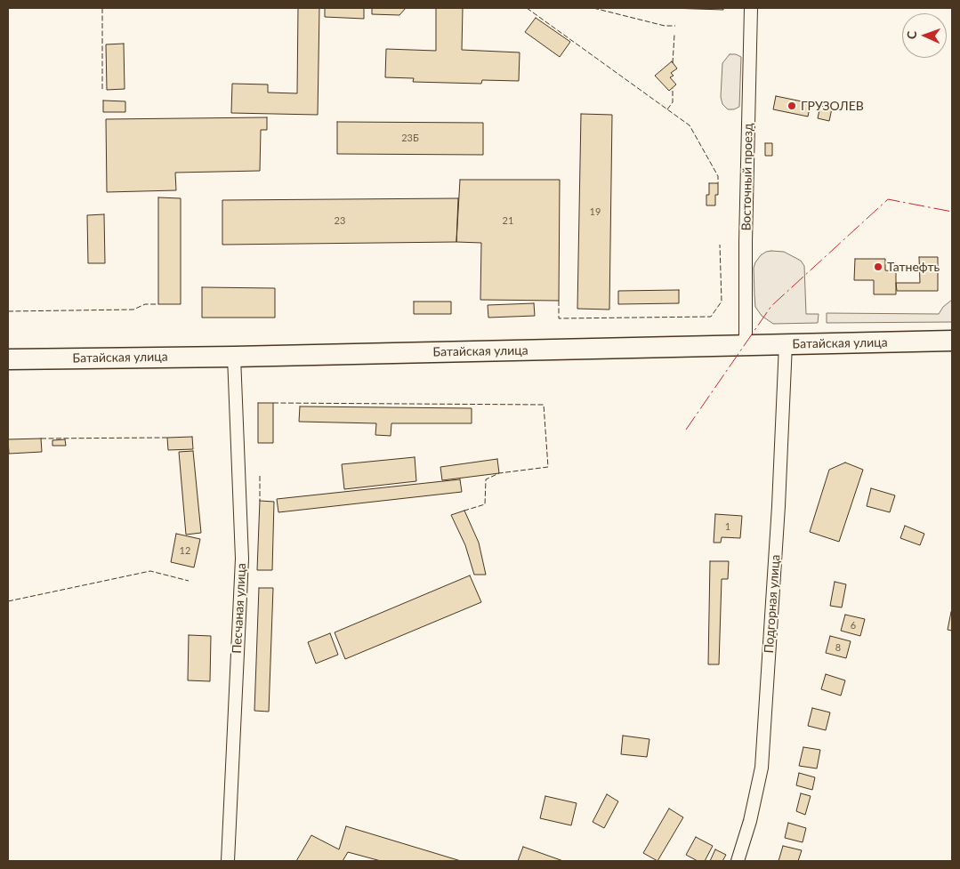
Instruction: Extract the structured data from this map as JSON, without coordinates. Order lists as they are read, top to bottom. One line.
{"streets":{"highway":["Батайская улица"],"street":["Восточный проезд","Подгорная улица","Песчаная улица"]},"crossings":[["Восточный проезд","Батайская улица"],["Батайская улица","Подгорная улица"],["Батайская улица","Песчаная улица"]],"places":["ГРУЗОЛЕВ","Татнефть"],"house_numbers":["23Б","19","23","21","1","12","6","8"],"north":"left"}
